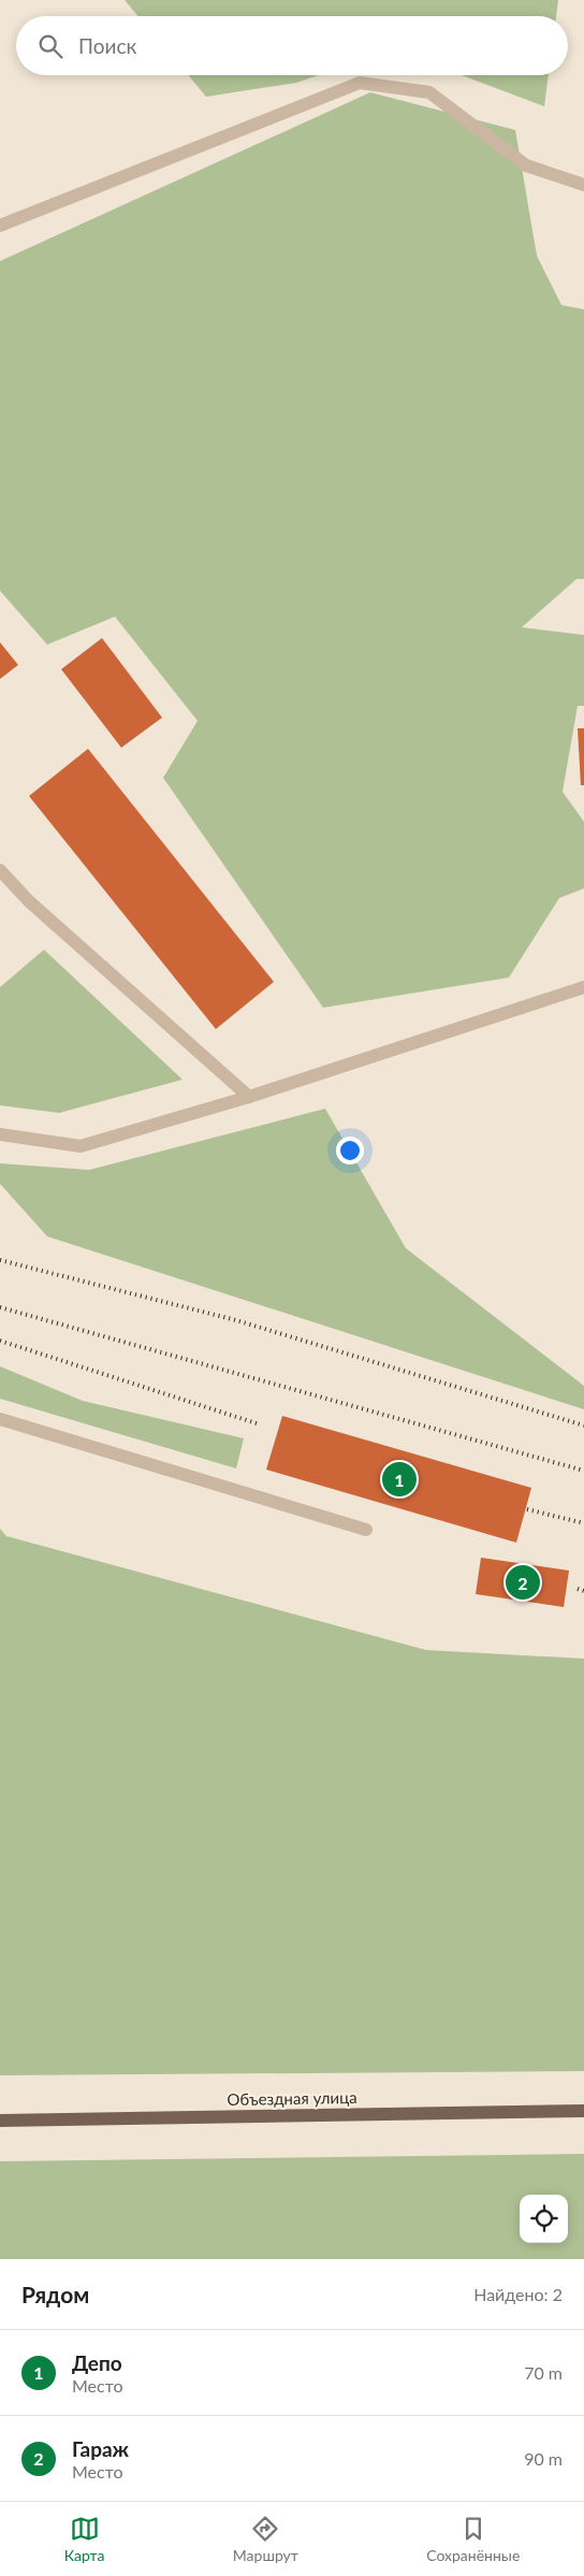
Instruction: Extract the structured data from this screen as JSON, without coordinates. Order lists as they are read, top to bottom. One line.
{"streets":{"main road":["Объездная улица"]},"page":{"search":"Поиск","pins":["1","2"],"heading":["Рядом","Найдено: 2"],"list":[{"mark":"1","name":"Депо","note":"Место","value":"70 m"},{"mark":"2","name":"Гараж","note":"Место","value":"90 m"}],"nav":["Карта","Маршрут","Сохранённые"]}}
